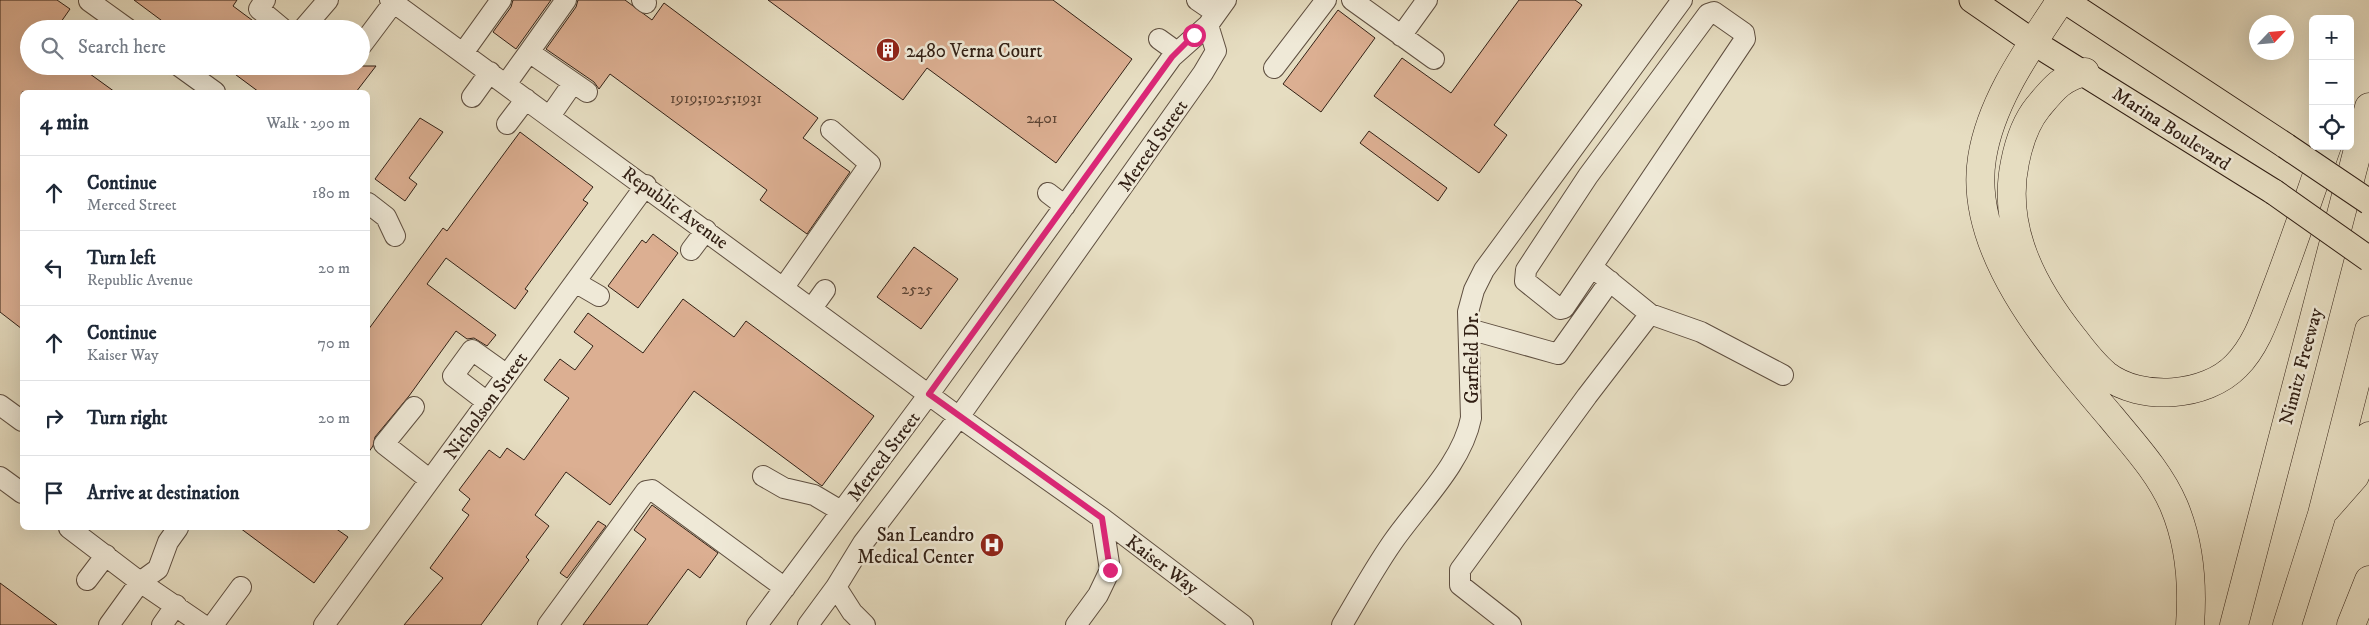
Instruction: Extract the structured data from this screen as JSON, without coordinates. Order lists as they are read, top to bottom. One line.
{"streets":{"highway":["Nimitz Freeway"],"main road":["Marina Boulevard"],"street":["Merced Street","Republic Avenue","Garfield Dr.","Nicholson Street","Kaiser Way"]},"crossings":[["Merced Street","Republic Avenue"],["Merced Street","Kaiser Way"],["Republic Avenue","Nicholson Street"],["Republic Avenue","Kaiser Way"]],"places":{"building":["2480 Verna Court"],"hospital":["San Leandro Medical Center"]},"house_numbers":["1919;1925;1931","2401","2525"],"north":"top right","page":{"map_buttons":["+","−"],"search":"Search here","heading":["4 min","Walk · 290 m"],"list":[["Continue","Merced Street","180 m"],["Turn left","Republic Avenue","20 m"],["Continue","Kaiser Way","70 m"],["Turn right","20 m"],"Arrive at destination"]}}
